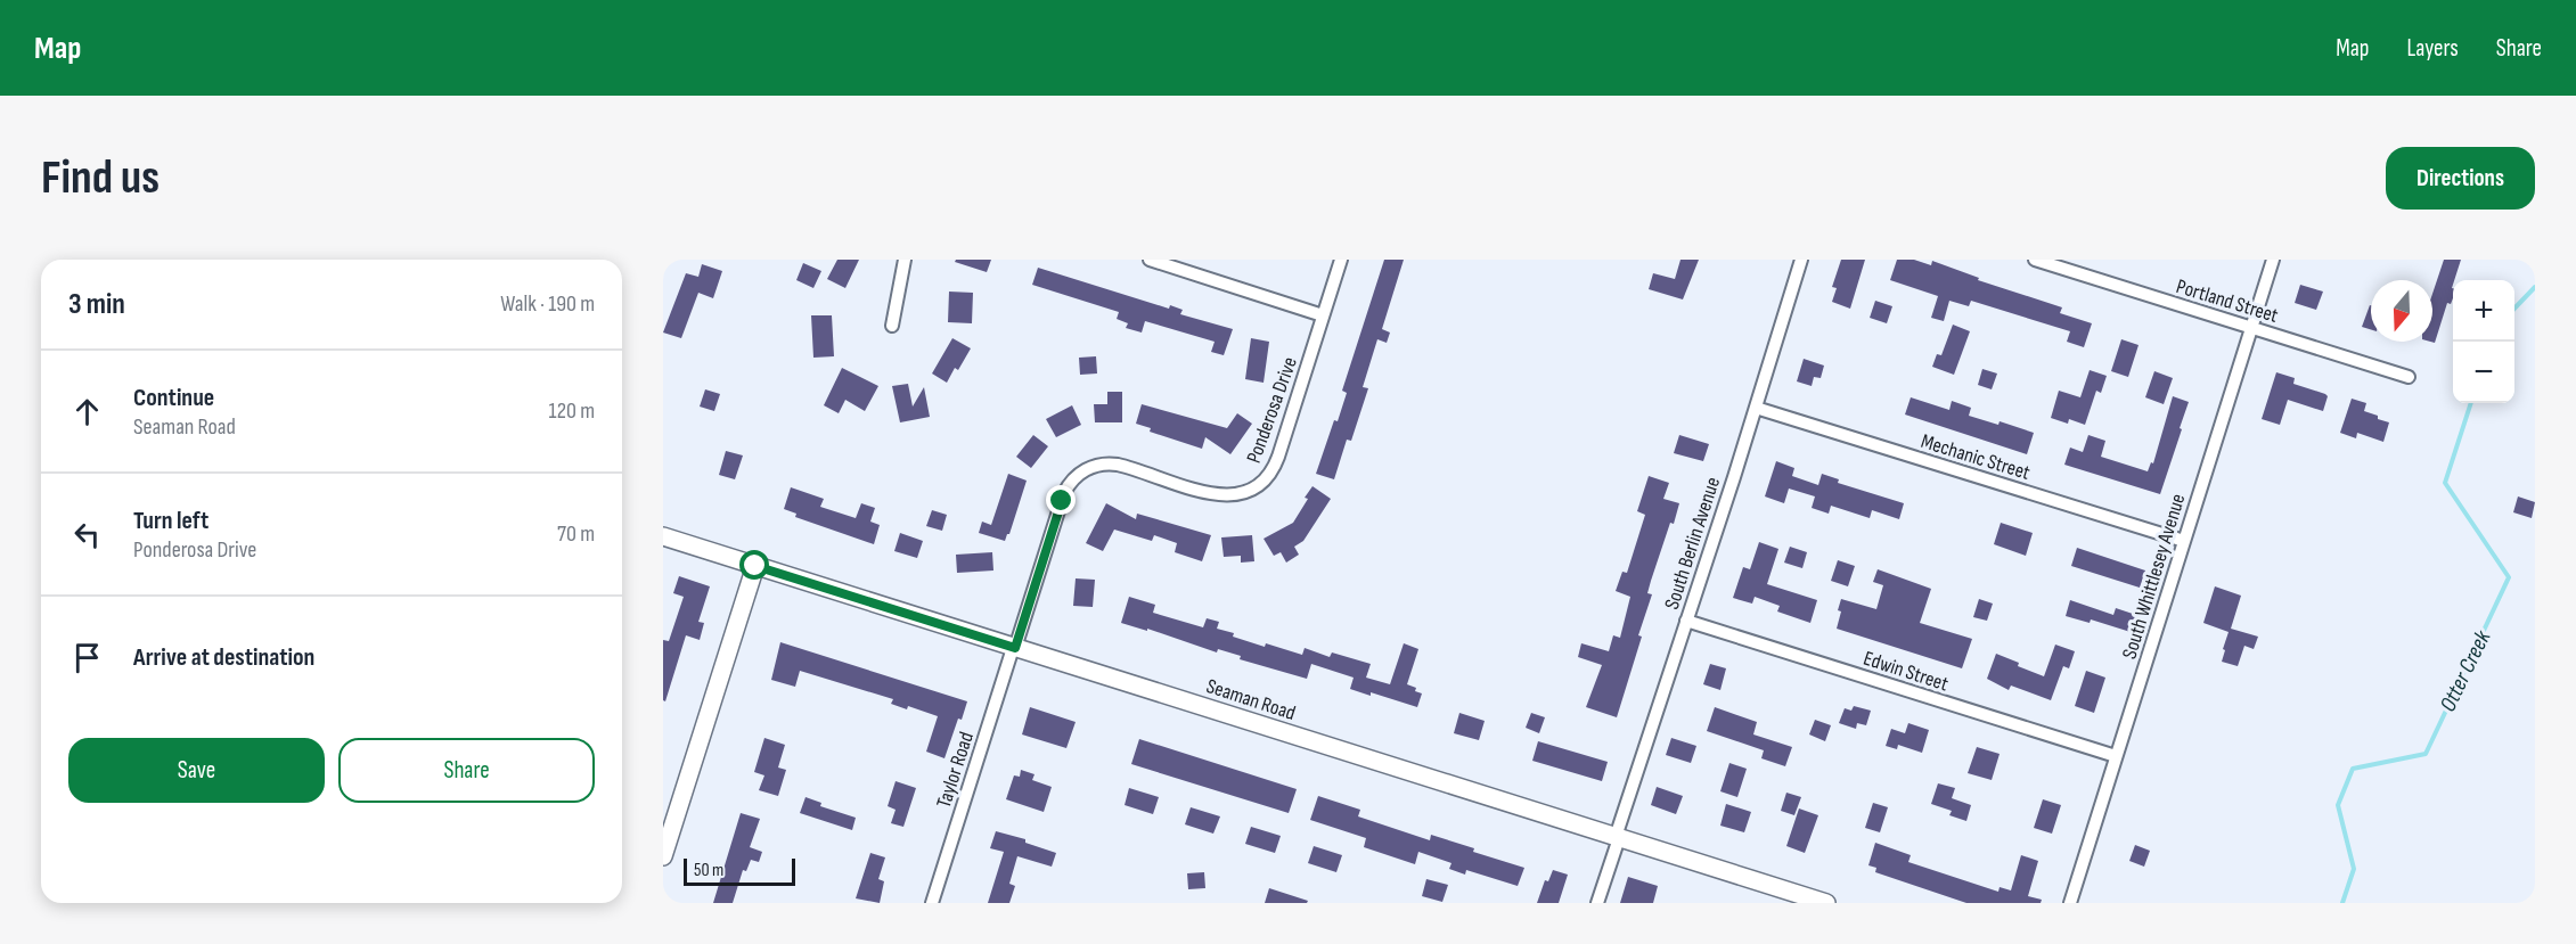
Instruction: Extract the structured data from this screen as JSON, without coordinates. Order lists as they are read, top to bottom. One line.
{"streets":{"street":["Portland Street","Ponderosa Drive","Mechanic Street","South Berlin Avenue","South Whittlesey Avenue","Edwin Street","Seaman Road","Taylor Road"]},"crossings":[["Portland Street","South Whittlesey Avenue"],["Ponderosa Drive","Seaman Road"],["Ponderosa Drive","Taylor Road"],["Mechanic Street","South Berlin Avenue"],["Mechanic Street","South Whittlesey Avenue"],["South Berlin Avenue","Edwin Street"],["South Berlin Avenue","Seaman Road"],["South Whittlesey Avenue","Edwin Street"],["Seaman Road","Taylor Road"]],"water":["Otter Creek"],"scale_bar":"50 m","north":"bottom","page":{"header":"Map","nav":["Map","Layers","Share"],"buttons":["Directions",["Save","Share"]],"title":"Find us","heading":["3 min","Walk · 190 m"],"map_buttons":["+","−"],"list":[["Continue","Seaman Road","120 m"],["Turn left","Ponderosa Drive","70 m"],"Arrive at destination"],"scale":"50 m"}}
